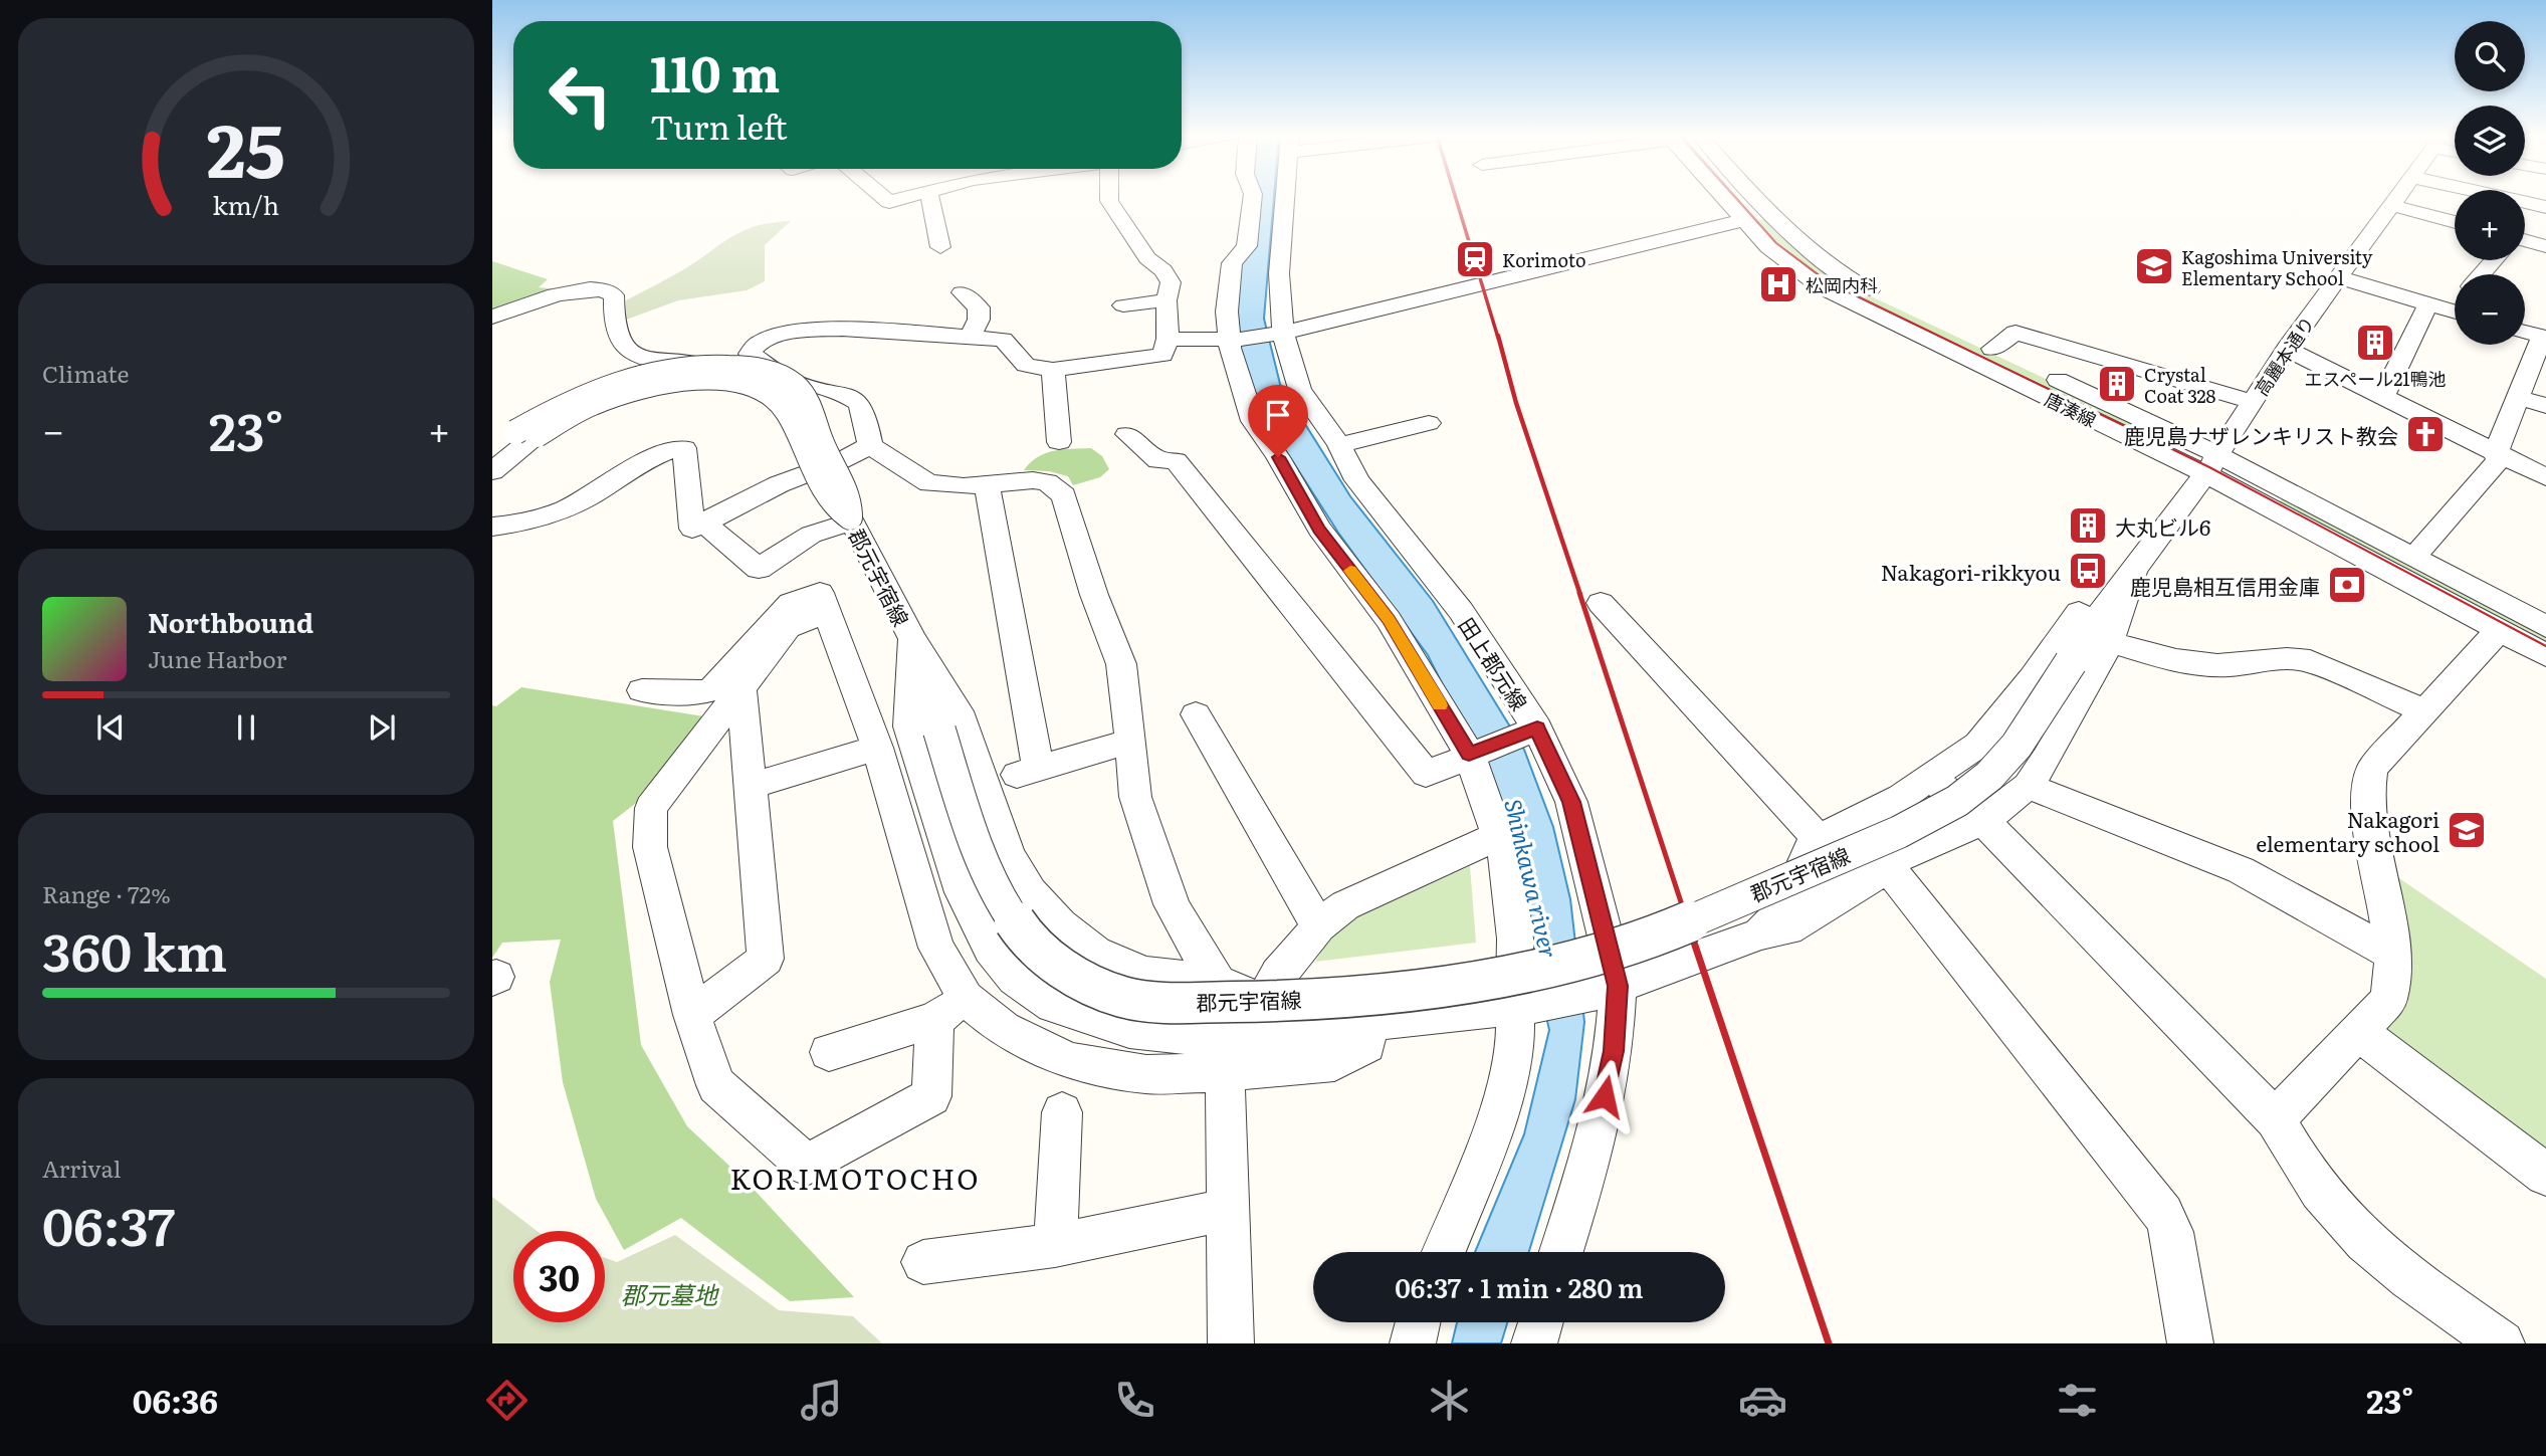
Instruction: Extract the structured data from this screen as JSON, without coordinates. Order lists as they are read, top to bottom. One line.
{"streets":{"street":["高麗本通り","唐湊線","郡元宇宿線","田上郡元線"]},"crossings":[["高麗本通り","唐湊線"],["高麗本通り","郡元宇宿線"],["唐湊線","郡元宇宿線"]],"districts":["KORIMOTOCHO"],"water":["Shinkawa river"],"parks":["郡元墓地"],"places":{"station":["Korimoto"],"school or university":["Kagoshima University Elementary School","Nakagori elementary school"],"hospital":["松岡内科"],"building":["エスペール21鴨池","Crystal Coat 328","大丸ビル6"],"church":["鹿児島ナザレンキリスト教会"],"bus stop":["Nakagori-rikkyou"],"bank":["鹿児島相互信用金庫"]},"page":{"map_buttons":["+","−"],"turn":["110 m","Turn left"],"tile":["Climate",["Range · 72%","360 km"],["Arrival","06:37"]],"heat":["−","23°","+"],"song":["Northbound","June Harbor"],"limit":"30","trip":"06:37 · 1 min · 280 m","tabs":["06:36","23°"],"gauge":["25","km/h"]}}
